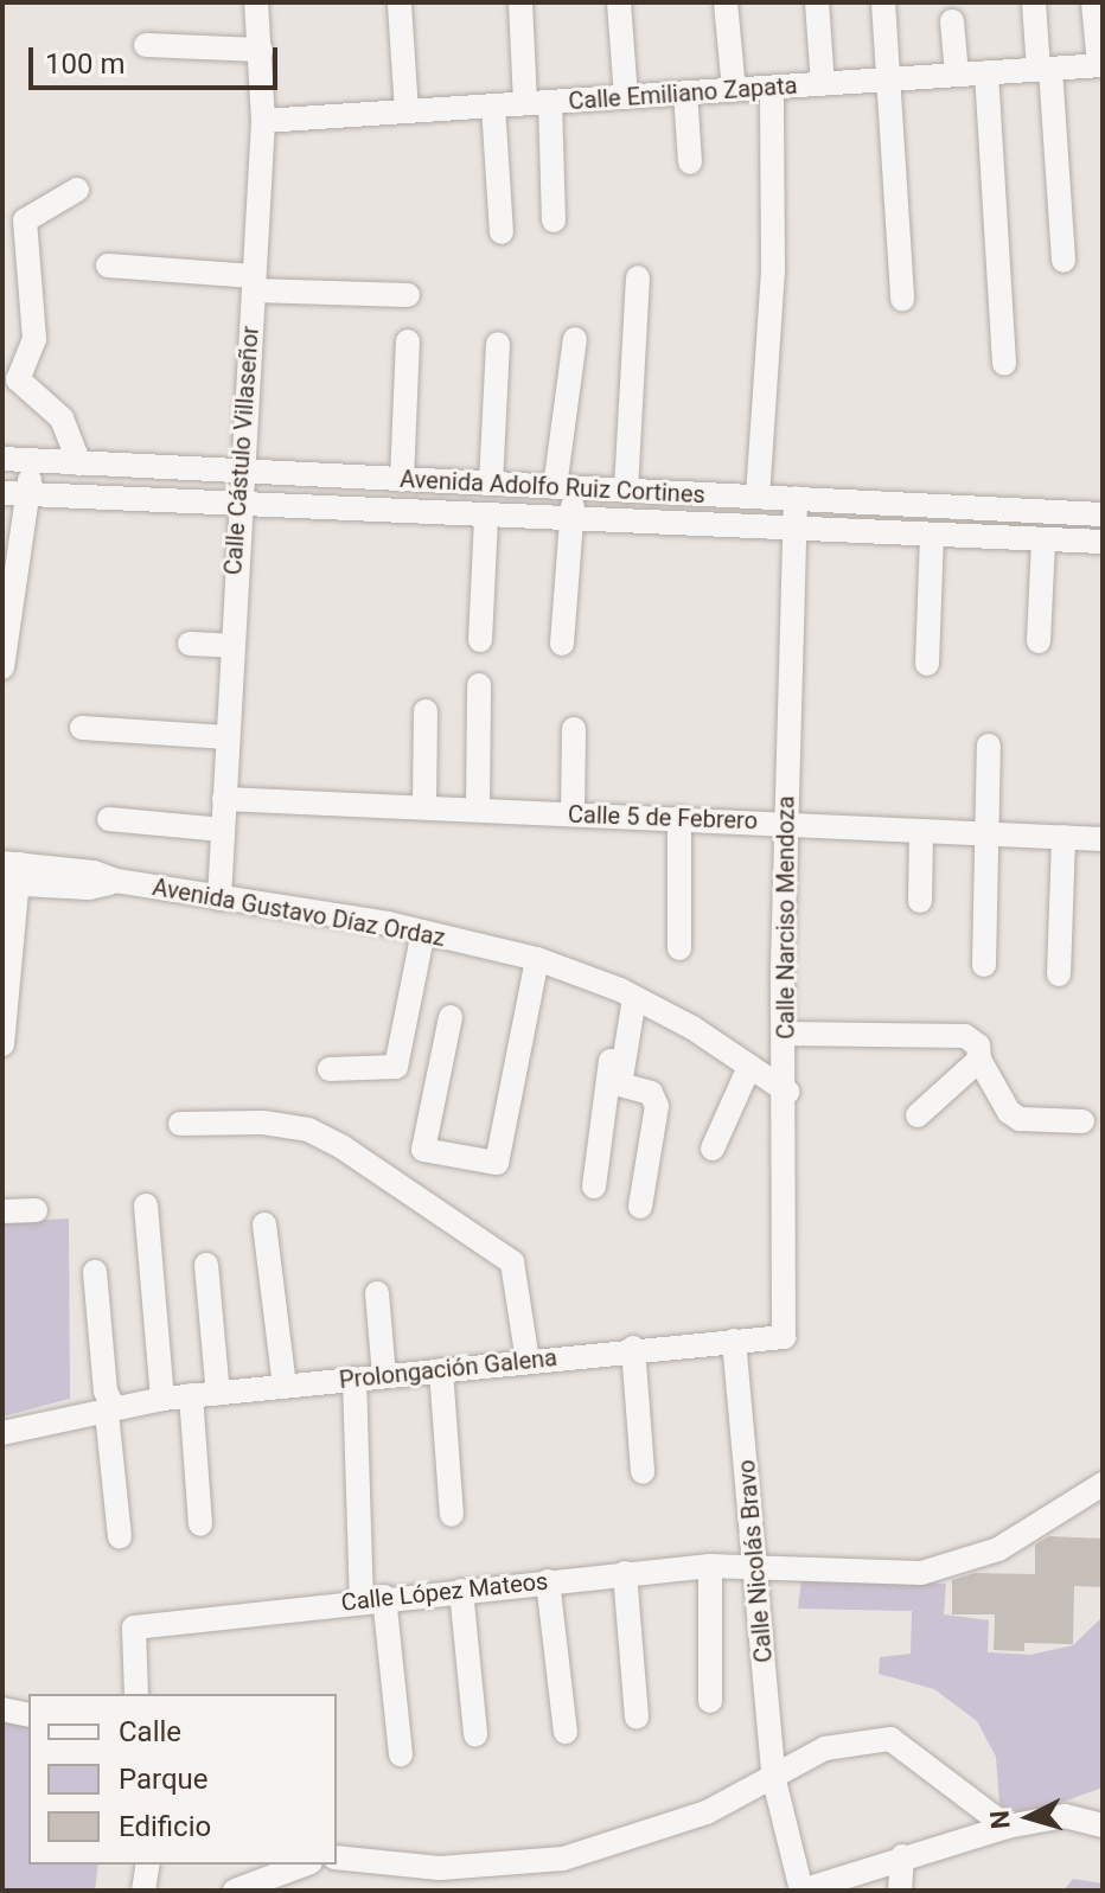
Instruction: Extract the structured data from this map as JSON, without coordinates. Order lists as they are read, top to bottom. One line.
{"streets":{"street":["Calle Emiliano Zapata","Calle Cástulo Villaseñor","Avenida Adolfo Ruiz Cortines","Calle 5 de Febrero","Avenida Gustavo Díaz Ordaz","Calle Narciso Mendoza","Prolongación Galena","Calle Nicolás Bravo","Calle López Mateos"]},"crossings":[["Calle Emiliano Zapata","Calle Cástulo Villaseñor"],["Calle Cástulo Villaseñor","Avenida Adolfo Ruiz Cortines"],["Calle Cástulo Villaseñor","Calle 5 de Febrero"],["Calle Cástulo Villaseñor","Avenida Gustavo Díaz Ordaz"],["Avenida Adolfo Ruiz Cortines","Calle Narciso Mendoza"],["Calle 5 de Febrero","Calle Narciso Mendoza"],["Avenida Gustavo Díaz Ordaz","Calle Narciso Mendoza"],["Calle Narciso Mendoza","Prolongación Galena"],["Prolongación Galena","Calle Nicolás Bravo"],["Calle Nicolás Bravo","Calle López Mateos"]],"legend":["Calle","Parque","Edificio"],"scale_bar":"100 m","north":"left"}
